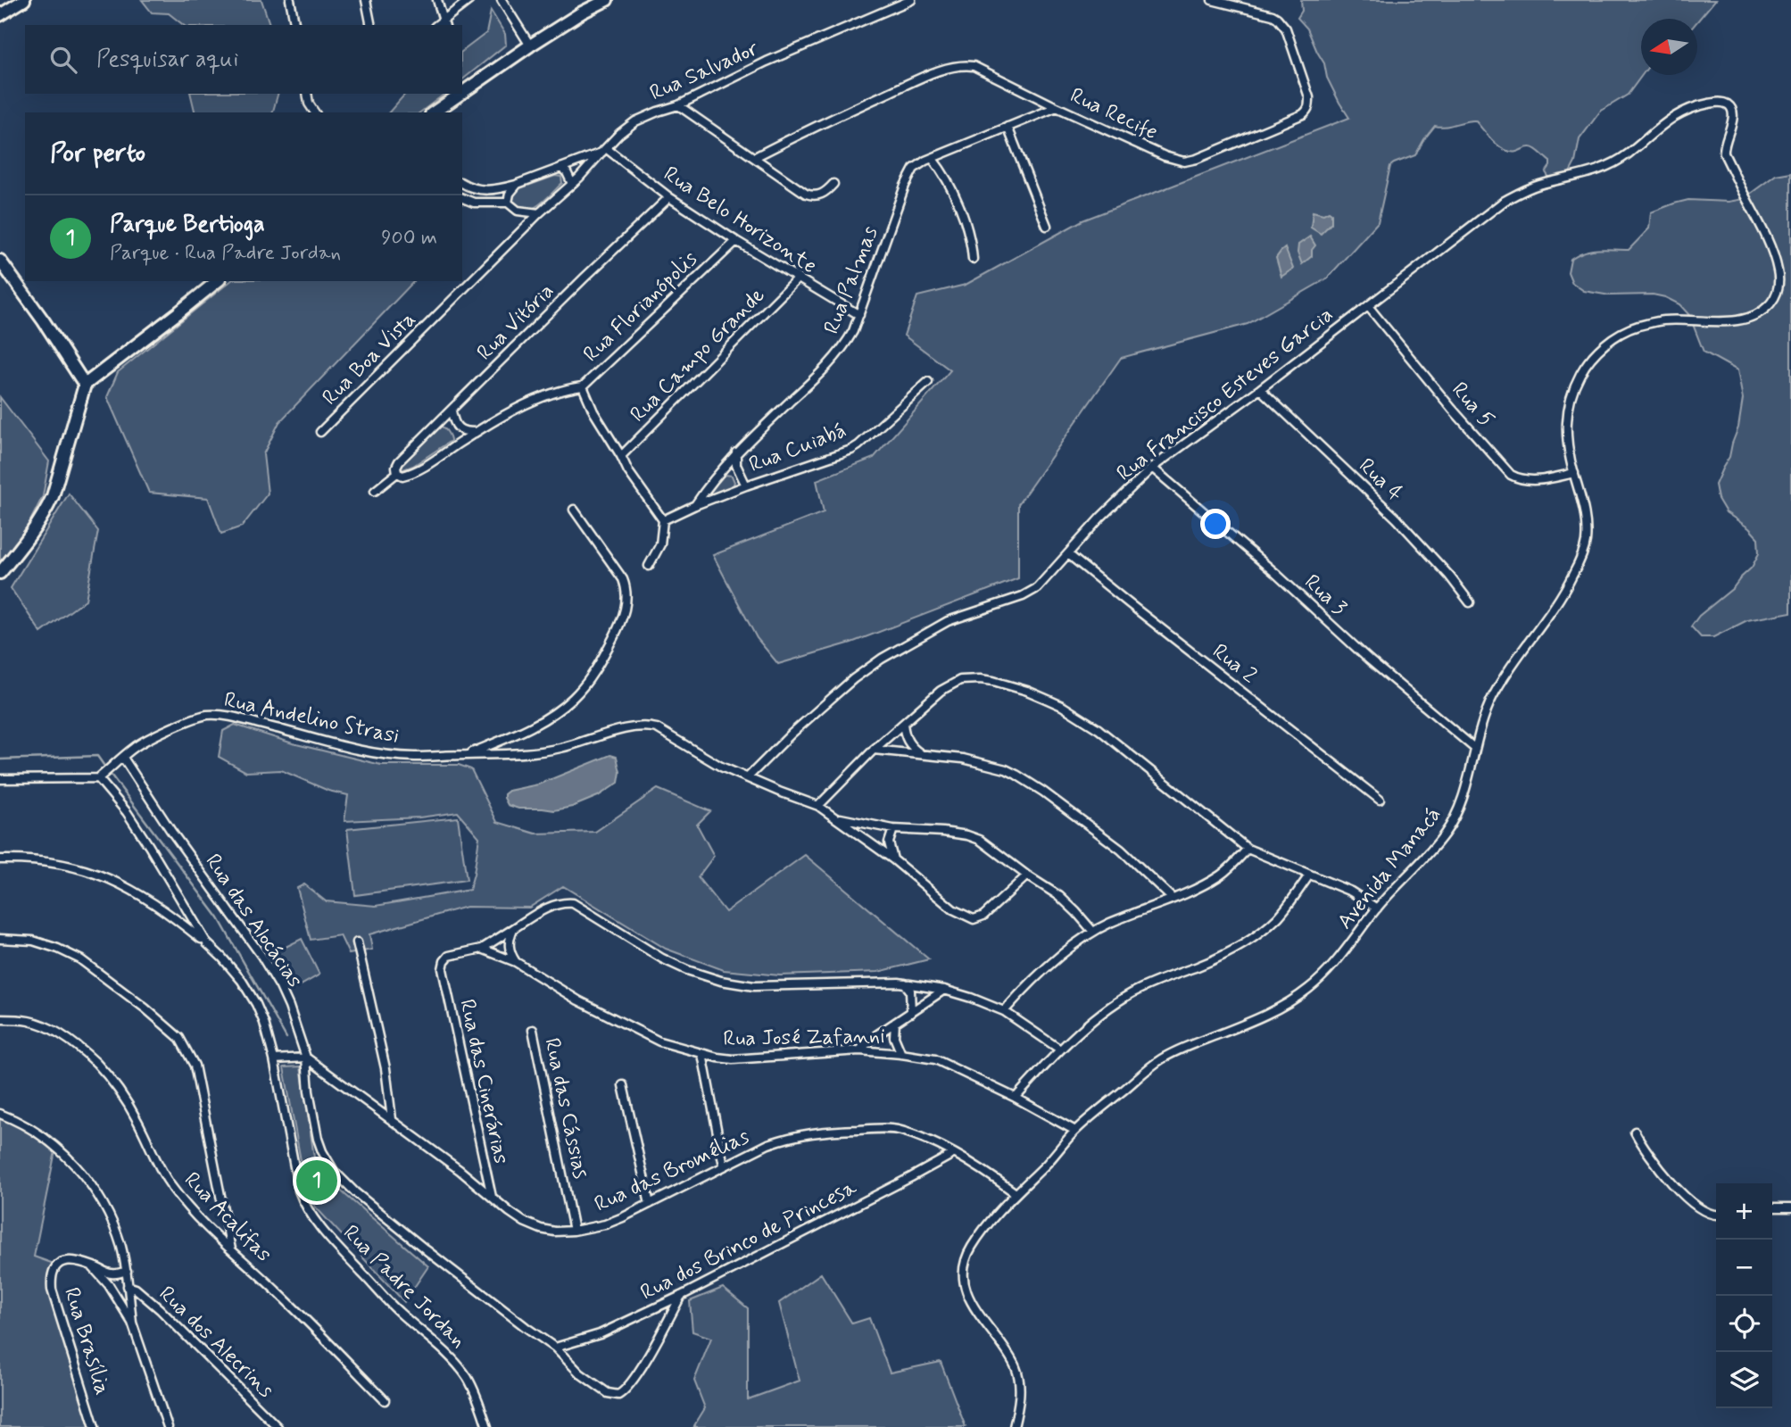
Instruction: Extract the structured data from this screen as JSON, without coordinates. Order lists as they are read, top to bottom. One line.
{"streets":{"street":["Rua Salvador","Rua Recife","Rua Belo Horizonte","Rua Palmas","Rua Florianópolis","Rua Vitória","Rua Campo Grande","Rua Boa Vista","Rua Francisco Esteves Garcia","Rua 5","Rua Cuiabá","Rua 4","Rua 3","Rua 2","Rua Andelino Strasi","Avenida Manacá","Rua das Alocácias","Rua José Zafanni","Rua das Cinerárias","Rua das Cássias","Rua das Bromélias","Rua Acalifas","Rua dos Brinco de Princesa","Rua Padre Jordan","Rua Brasília","Rua dos Alecrins"]},"crossings":[["Rua Salvador","Rua Belo Horizonte"],["Rua Salvador","Rua Boa Vista"],["Rua Recife","Rua Palmas"],["Rua Belo Horizonte","Rua Palmas"],["Rua Belo Horizonte","Rua Florianópolis"],["Rua Belo Horizonte","Rua Vitória"],["Rua Belo Horizonte","Rua Campo Grande"],["Rua Belo Horizonte","Rua Boa Vista"],["Rua Palmas","Rua Cuiabá"],["Rua Florianópolis","Rua Vitória"],["Rua Francisco Esteves Garcia","Rua 5"],["Rua Francisco Esteves Garcia","Rua 4"],["Rua Francisco Esteves Garcia","Rua 3"],["Rua Francisco Esteves Garcia","Rua 2"],["Rua Francisco Esteves Garcia","Rua Andelino Strasi"],["Rua Francisco Esteves Garcia","Avenida Manacá"],["Rua 5","Avenida Manacá"],["Rua 3","Avenida Manacá"],["Rua Andelino Strasi","Rua das Alocácias"],["Rua Andelino Strasi","Rua Padre Jordan"],["Avenida Manacá","Rua José Zafanni"],["Avenida Manacá","Rua das Bromélias"],["Rua das Alocácias","Rua das Bromélias"],["Rua das Alocácias","Rua dos Brinco de Princesa"],["Rua José Zafanni","Rua das Cinerárias"],["Rua das Cinerárias","Rua das Bromélias"],["Rua das Cássias","Rua das Bromélias"],["Rua das Bromélias","Rua dos Brinco de Princesa"]],"north":"left","page":{"search":"Pesquisar aqui","heading":"Por perto","list":[{"mark":"1","name":"Parque Bertioga","note":"Parque · Rua Padre Jordan","value":"900 m"}],"pins":"1","map_buttons":["+","−"]}}
